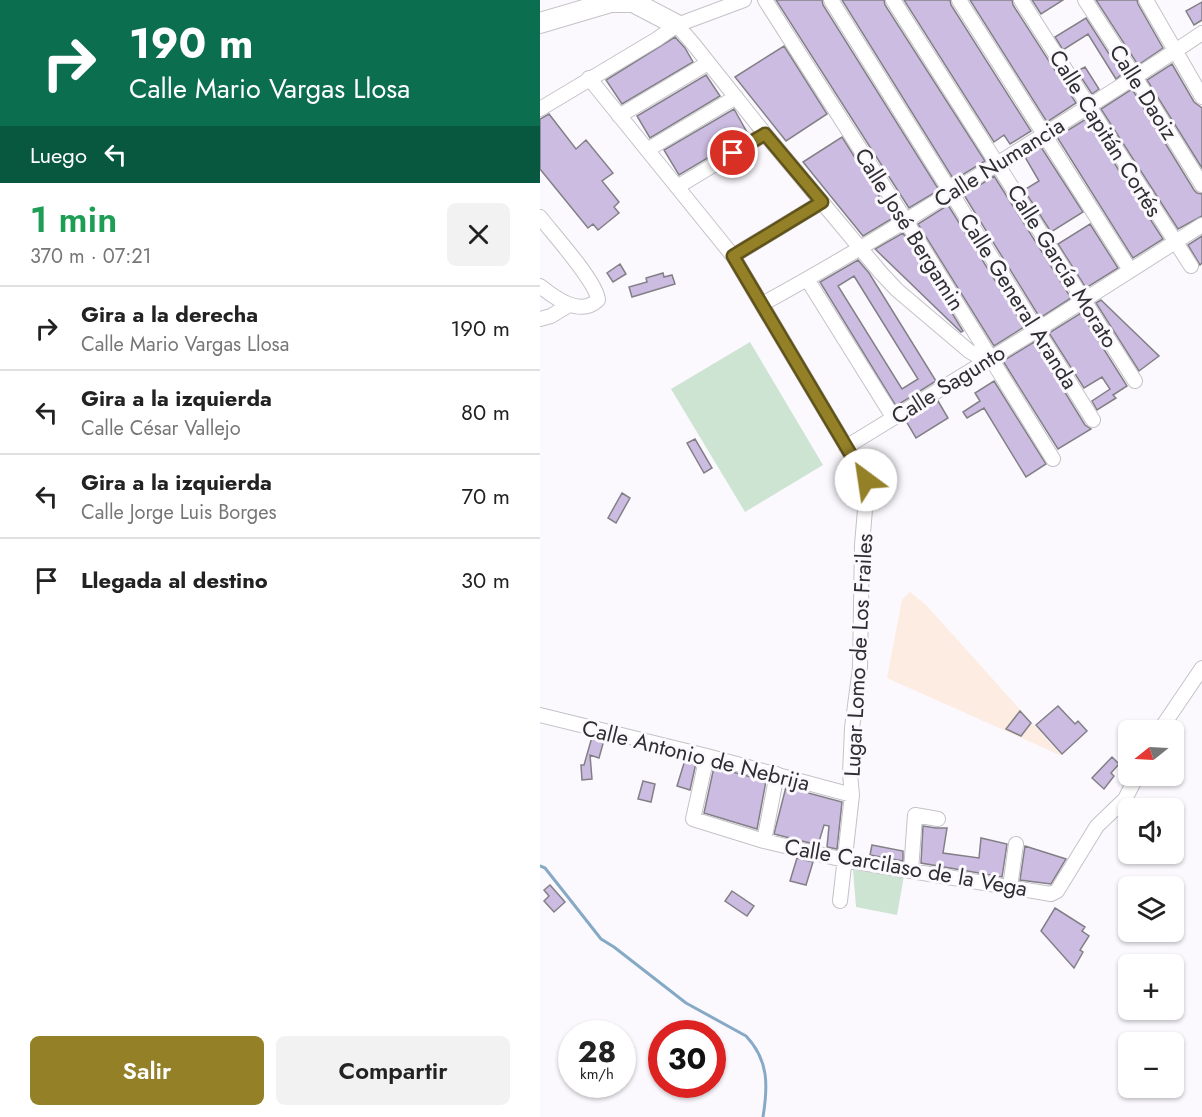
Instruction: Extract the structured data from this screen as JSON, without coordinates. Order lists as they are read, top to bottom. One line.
{"streets":{"street":["Calle Daoiz","Calle Capitán Cortés","Calle Numancia","Calle José Bergamin","Calle García Morato","Calle General Aranda","Calle Sagunto","Lugar Lomo de Los Frailes","Calle Antonio de Nebrija","Calle Carcilaso de la Vega"]},"crossings":[["Calle Daoiz","Calle Numancia"],["Calle Capitán Cortés","Calle Numancia"],["Calle Capitán Cortés","Calle Sagunto"],["Calle Numancia","Calle José Bergamin"],["Calle Numancia","Calle García Morato"],["Calle Numancia","Calle General Aranda"],["Calle José Bergamin","Calle Sagunto"],["Calle García Morato","Calle Sagunto"],["Calle General Aranda","Calle Sagunto"],["Calle Sagunto","Lugar Lomo de Los Frailes"],["Lugar Lomo de Los Frailes","Calle Antonio de Nebrija"],["Lugar Lomo de Los Frailes","Calle Carcilaso de la Vega"],["Calle Antonio de Nebrija","Calle Carcilaso de la Vega"]],"north":"left","page":{"turn":["190 m","Calle Mario Vargas Llosa"],"then":"Luego","heading":["1 min","370 m · 07:21"],"list":[{"name":"Gira a la derecha","note":"Calle Mario Vargas Llosa","value":"190 m"},{"name":"Gira a la izquierda","note":"Calle César Vallejo","value":"80 m"},{"name":"Gira a la izquierda","note":"Calle Jorge Luis Borges","value":"70 m"},{"name":"Llegada al destino","value":"30 m"}],"map_buttons":["+","−"],"speed":"28 km/h","limit":"30","buttons":["Salir","Compartir"]}}
